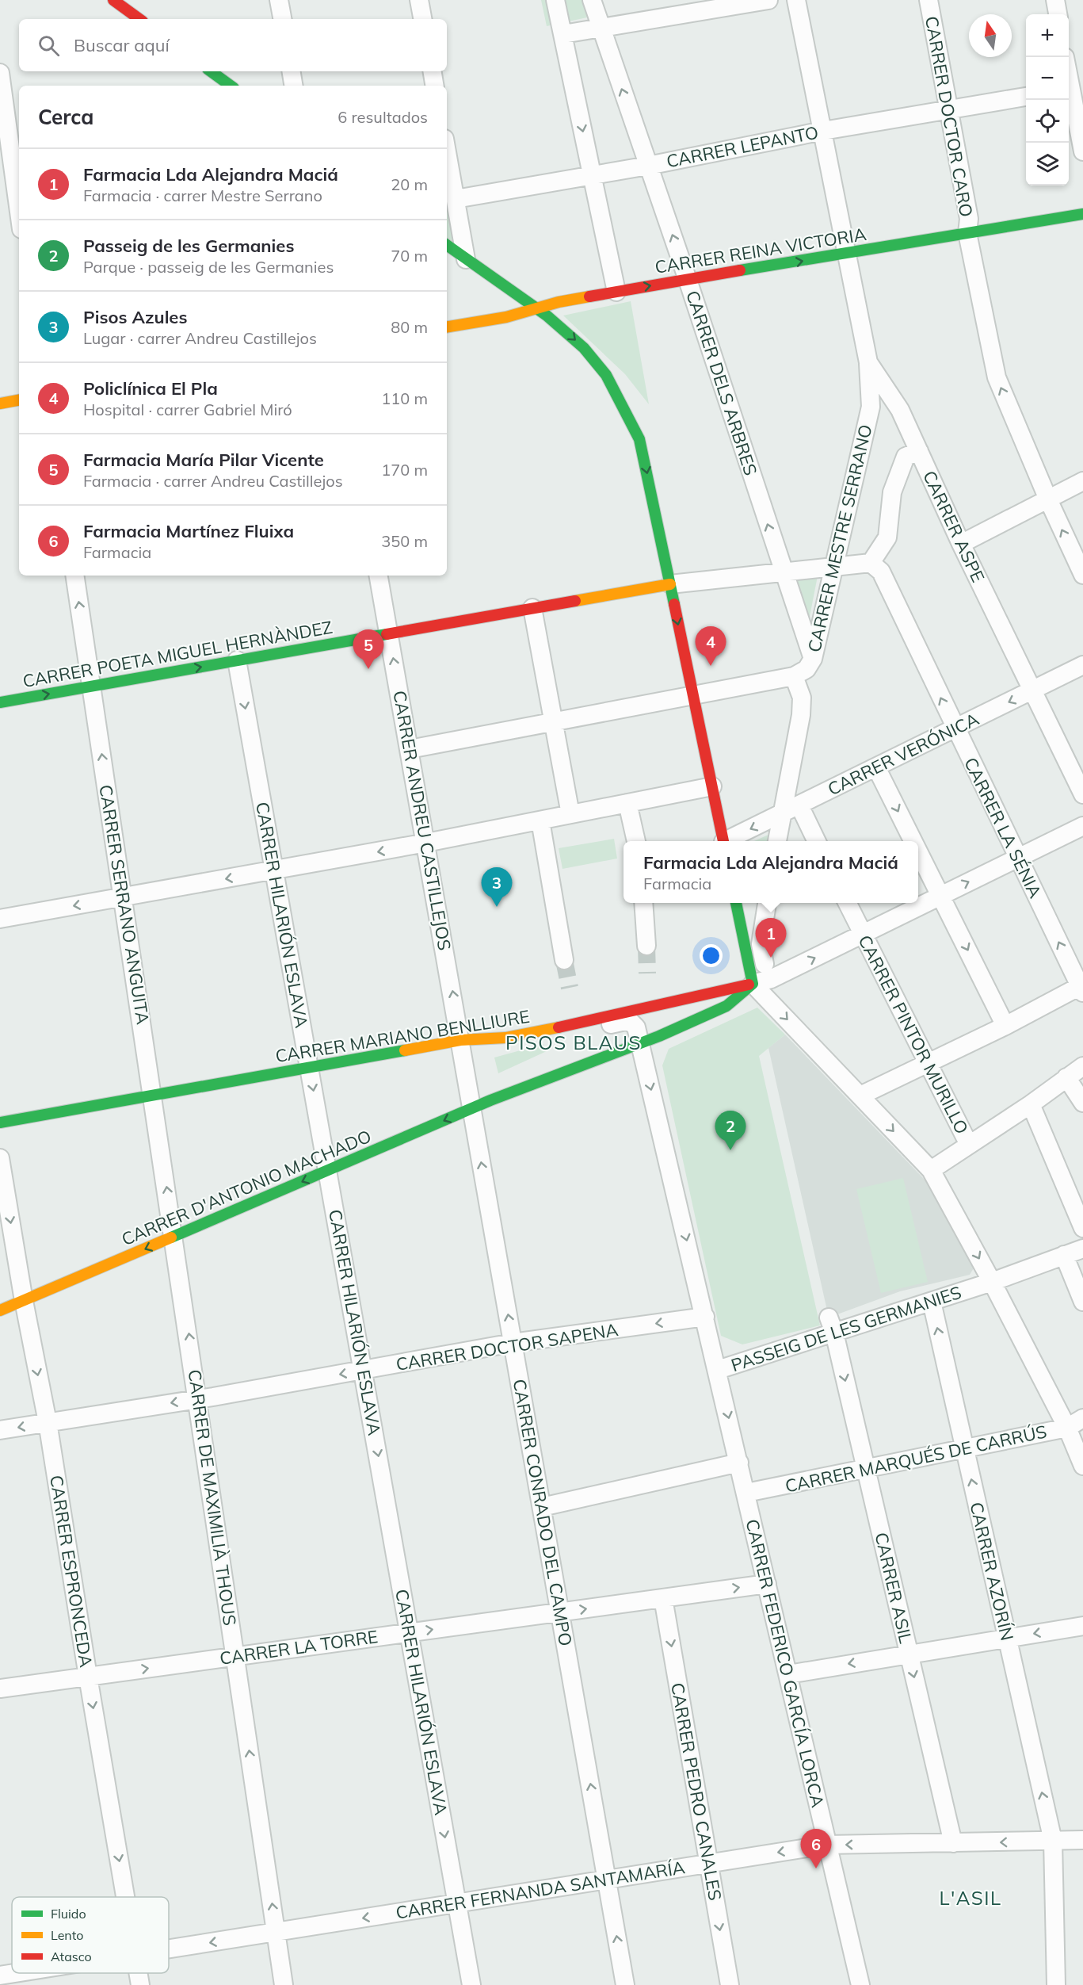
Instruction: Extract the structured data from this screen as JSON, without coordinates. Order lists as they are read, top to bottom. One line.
{"streets":{"main road":["CARRER REINA VICTORIA","CARRER POETA MIGUEL HERNÀNDEZ","CARRER MARIANO BENLLIURE","CARRER D'ANTONIO MACHADO"],"street":["CARRER DOCTOR CARO","CARRER LEPANTO","CARRER DELS ARBRES","CARRER ASPE","CARRER MESTRE SERRANO","CARRER VERÓNICA","CARRER ANDREU CASTILLEJOS","CARRER LA SÉNIA","CARRER SERRANO ANGUITA","CARRER HILARIÓN ESLAVA","CARRER PINTOR MURILLO","PASSEIG DE LES GERMANIES","CARRER DOCTOR SAPENA","CARRER MARQUÉS DE CARRÚS","CARRER DE MAXIMILIÀ THOUS","CARRER CONRADO DEL CAMPO","CARRER ESPRONCEDA","CARRER AZORÍN","CARRER ASIL","CARRER LA TORRE","CARRER FEDERICO GARCÍA LORCA","CARRER PEDRO CANALES","CARRER FERNANDA SANTAMARÍA"]},"crossings":[["CARRER DOCTOR CARO","CARRER LEPANTO"],["CARRER DOCTOR CARO","CARRER REINA VICTORIA"],["CARRER LEPANTO","CARRER DELS ARBRES"],["CARRER LEPANTO","CARRER ASPE"],["CARRER REINA VICTORIA","CARRER DELS ARBRES"],["CARRER REINA VICTORIA","CARRER ASPE"],["CARRER DELS ARBRES","CARRER MESTRE SERRANO"],["CARRER ASPE","CARRER MESTRE SERRANO"],["CARRER ASPE","CARRER VERÓNICA"],["CARRER POETA MIGUEL HERNÀNDEZ","CARRER ANDREU CASTILLEJOS"],["CARRER POETA MIGUEL HERNÀNDEZ","CARRER SERRANO ANGUITA"],["CARRER POETA MIGUEL HERNÀNDEZ","CARRER HILARIÓN ESLAVA"],["CARRER VERÓNICA","CARRER LA SÉNIA"],["CARRER ANDREU CASTILLEJOS","CARRER MARIANO BENLLIURE"],["CARRER ANDREU CASTILLEJOS","CARRER CONRADO DEL CAMPO"],["CARRER SERRANO ANGUITA","CARRER MARIANO BENLLIURE"],["CARRER SERRANO ANGUITA","CARRER D'ANTONIO MACHADO"],["CARRER SERRANO ANGUITA","CARRER DE MAXIMILIÀ THOUS"],["CARRER HILARIÓN ESLAVA","CARRER MARIANO BENLLIURE"],["CARRER HILARIÓN ESLAVA","CARRER D'ANTONIO MACHADO"],["CARRER HILARIÓN ESLAVA","CARRER DOCTOR SAPENA"],["CARRER HILARIÓN ESLAVA","CARRER LA TORRE"],["CARRER HILARIÓN ESLAVA","CARRER FERNANDA SANTAMARÍA"],["CARRER MARIANO BENLLIURE","CARRER D'ANTONIO MACHADO"],["CARRER MARIANO BENLLIURE","PASSEIG DE LES GERMANIES"],["CARRER MARIANO BENLLIURE","CARRER CONRADO DEL CAMPO"],["CARRER D'ANTONIO MACHADO","PASSEIG DE LES GERMANIES"],["CARRER D'ANTONIO MACHADO","CARRER DE MAXIMILIÀ THOUS"],["CARRER D'ANTONIO MACHADO","CARRER CONRADO DEL CAMPO"],["CARRER D'ANTONIO MACHADO","CARRER ESPRONCEDA"],["PASSEIG DE LES GERMANIES","CARRER DOCTOR SAPENA"],["PASSEIG DE LES GERMANIES","CARRER AZORÍN"],["PASSEIG DE LES GERMANIES","CARRER ASIL"],["PASSEIG DE LES GERMANIES","CARRER FEDERICO GARCÍA LORCA"],["CARRER DOCTOR SAPENA","CARRER DE MAXIMILIÀ THOUS"],["CARRER DOCTOR SAPENA","CARRER CONRADO DEL CAMPO"],["CARRER DOCTOR SAPENA","CARRER ESPRONCEDA"],["CARRER MARQUÉS DE CARRÚS","CARRER AZORÍN"],["CARRER MARQUÉS DE CARRÚS","CARRER ASIL"],["CARRER MARQUÉS DE CARRÚS","CARRER FEDERICO GARCÍA LORCA"],["CARRER DE MAXIMILIÀ THOUS","CARRER LA TORRE"],["CARRER DE MAXIMILIÀ THOUS","CARRER FERNANDA SANTAMARÍA"],["CARRER CONRADO DEL CAMPO","CARRER LA TORRE"],["CARRER CONRADO DEL CAMPO","CARRER FERNANDA SANTAMARÍA"],["CARRER ESPRONCEDA","CARRER LA TORRE"],["CARRER AZORÍN","CARRER FERNANDA SANTAMARÍA"],["CARRER ASIL","CARRER FERNANDA SANTAMARÍA"],["CARRER LA TORRE","CARRER FEDERICO GARCÍA LORCA"],["CARRER LA TORRE","CARRER PEDRO CANALES"],["CARRER FEDERICO GARCÍA LORCA","CARRER FERNANDA SANTAMARÍA"],["CARRER PEDRO CANALES","CARRER FERNANDA SANTAMARÍA"]],"one_way":["CARRER DOCTOR CARO","CARRER REINA VICTORIA","CARRER POETA MIGUEL HERNÀNDEZ","CARRER SERRANO ANGUITA","CARRER HILARIÓN ESLAVA","CARRER D'ANTONIO MACHADO","PASSEIG DE LES GERMANIES","CARRER DOCTOR SAPENA","CARRER DE MAXIMILIÀ THOUS","CARRER CONRADO DEL CAMPO","CARRER ESPRONCEDA","CARRER ASIL","CARRER PEDRO CANALES","CARRER FERNANDA SANTAMARÍA"],"districts":["PISOS BLAUS","L'ASIL"],"legend":["Fluido","Lento","Atasco"],"north":"top","page":{"map_buttons":["+","−"],"search":"Buscar aquí","heading":["Cerca","6 resultados"],"list":[{"mark":"1","name":"Farmacia Lda Alejandra Maciá","note":"Farmacia · carrer Mestre Serrano","value":"20 m"},{"mark":"2","name":"Passeig de les Germanies","note":"Parque · passeig de les Germanies","value":"70 m"},{"mark":"3","name":"Pisos Azules","note":"Lugar · carrer Andreu Castillejos","value":"80 m"},{"mark":"4","name":"Policlínica El Pla","note":"Hospital · carrer Gabriel Miró","value":"110 m"},{"mark":"5","name":"Farmacia María Pilar Vicente","note":"Farmacia · carrer Andreu Castillejos","value":"170 m"},{"mark":"6","name":"Farmacia Martínez Fluixa","note":"Farmacia","value":"350 m"}],"pins":["4","5","3","1","2","6"],"popup":["Farmacia Lda Alejandra Maciá","Farmacia"]}}
